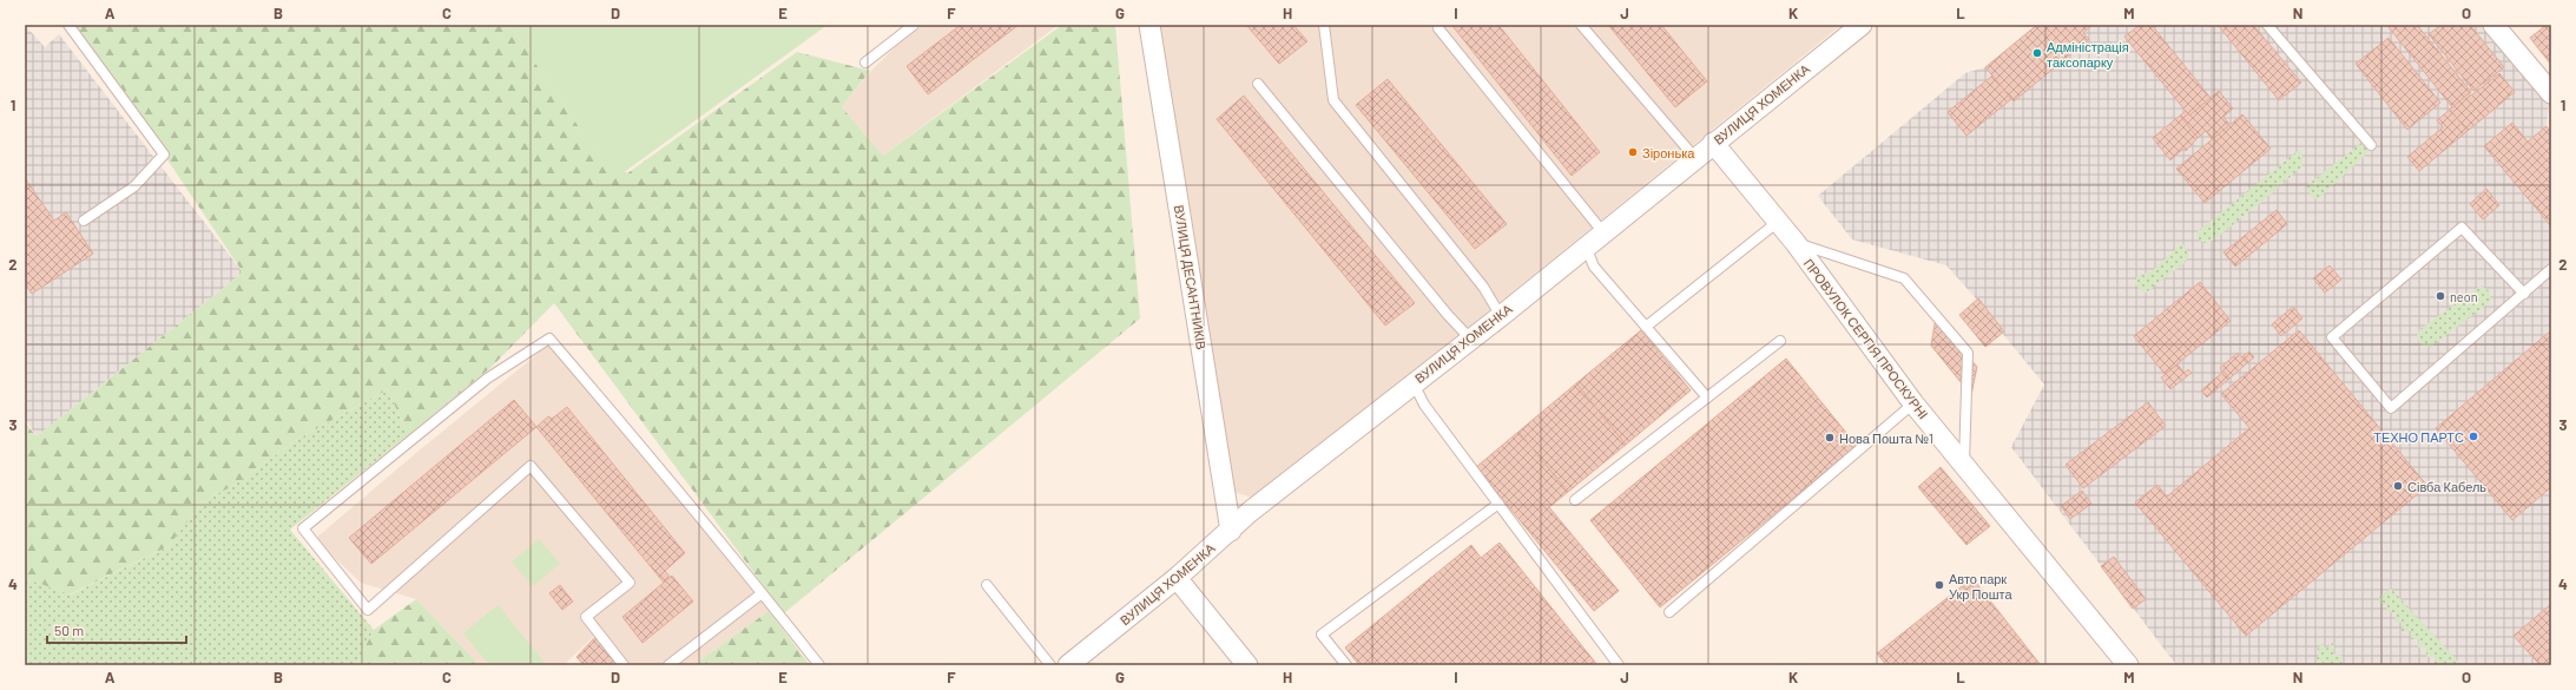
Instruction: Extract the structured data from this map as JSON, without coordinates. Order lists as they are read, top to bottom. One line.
{"streets":{"street":["ВУЛИЦЯ ХОМЕНКА","ВУЛИЦЯ ДЕСАНТНИКІВ","ПРОВУЛОК СЕРГІЯ ПРОСКУРНІ"]},"crossings":[["ВУЛИЦЯ ХОМЕНКА","ВУЛИЦЯ ДЕСАНТНИКІВ"],["ВУЛИЦЯ ХОМЕНКА","ПРОВУЛОК СЕРГІЯ ПРОСКУРНІ"]],"places":["Адміністрація таксопарку","Зіронька","neon","ТЕХНО ПАРТС","Нова Пошта №1","Сівба Кабель","Авто парк Укр Пошта"],"scale_bar":"50 m","grid":{"columns":["A","B","C","D","E","F","G","H","I","J","K","L","M","N","O"],"rows":["1","2","3","4"]}}
